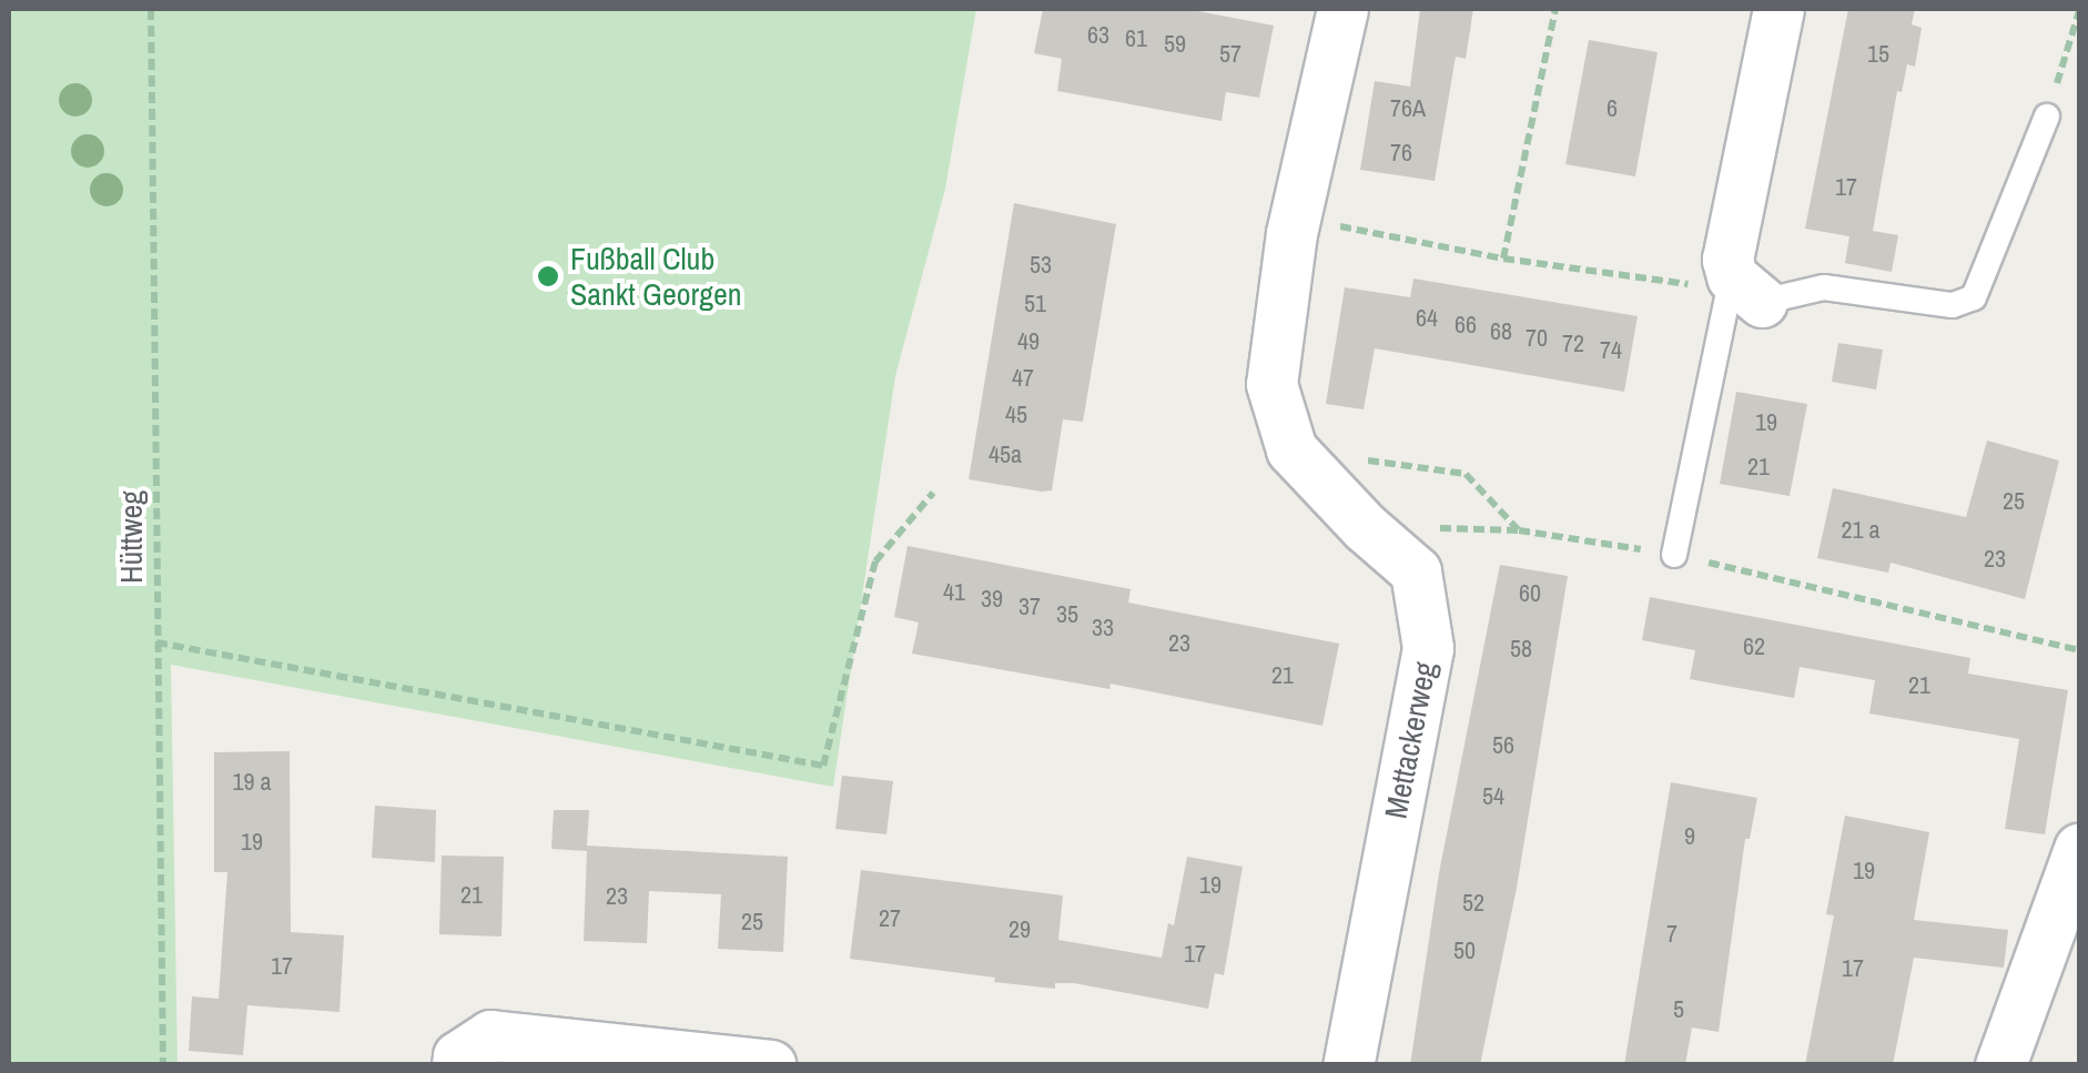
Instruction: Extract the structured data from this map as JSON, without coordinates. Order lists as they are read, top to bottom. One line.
{"streets":{"street":["Mettackerweg"],"path":["Hüttweg"]},"places":["Fußball Club Sankt Georgen"],"house_numbers":["63","61","59","57","15","76A","6","76","17","53","51","64","66","68","70","49","72","74","47","45","19","45a","21","25","21 a","23","41","60","39","37","35","33","23","62","58","21","21","56","19 a","54","9","19","19","19","21","23","52","27","25","29","7","50","17","17","17","5"]}
